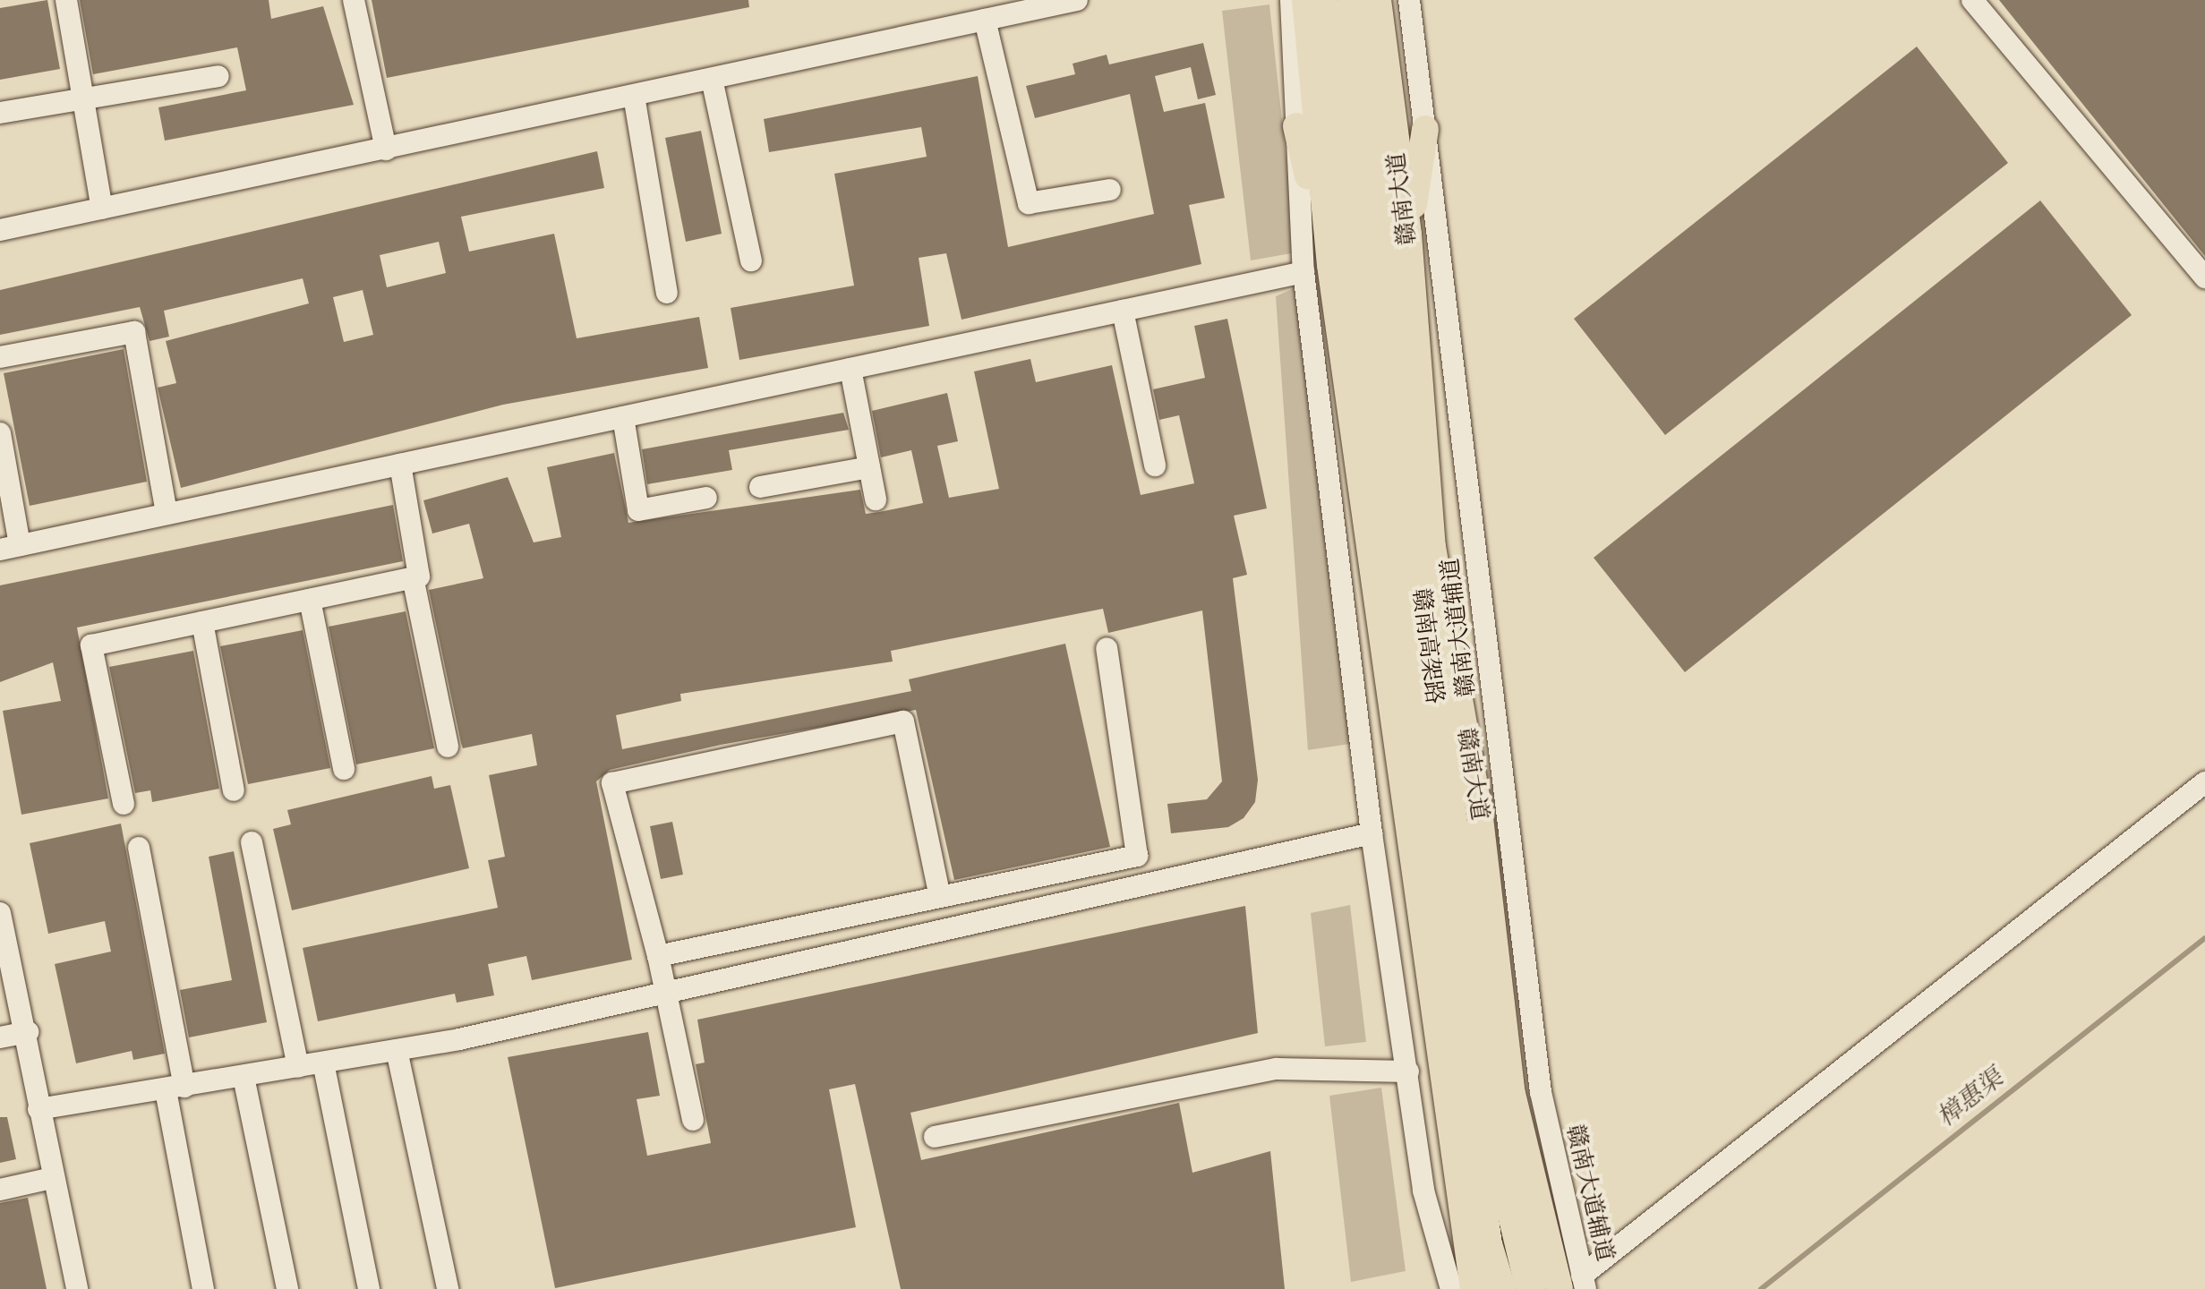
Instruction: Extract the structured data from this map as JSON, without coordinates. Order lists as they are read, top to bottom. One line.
{"streets":{"highway":["赣南高架路"],"main road":["赣南大道"],"street":["赣南大道辅道"]},"crossings":[["赣南大道","赣南大道辅道"]],"water":["樟惠渠"]}
